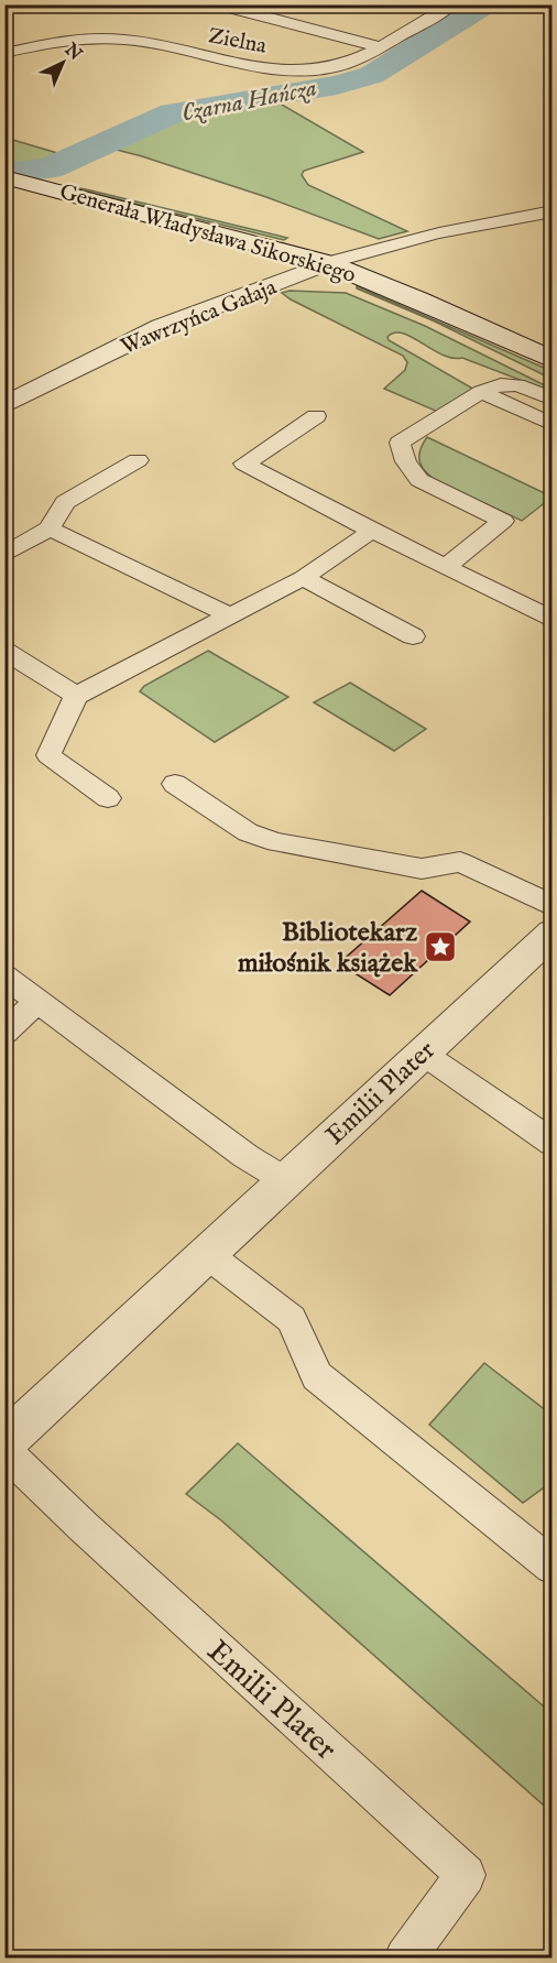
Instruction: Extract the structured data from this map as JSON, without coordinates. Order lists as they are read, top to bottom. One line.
{"streets":{"main road":["Generała Władysława Sikorskiego"],"street":["Zielna","Wawrzyńca Gałaja","Emilii Plater"]},"crossings":[["Generała Władysława Sikorskiego","Wawrzyńca Gałaja"]],"water":["Czarna Hańcza"],"places":{"place":["Bibliotekarz miłośnik książek"]},"north":"top right"}
